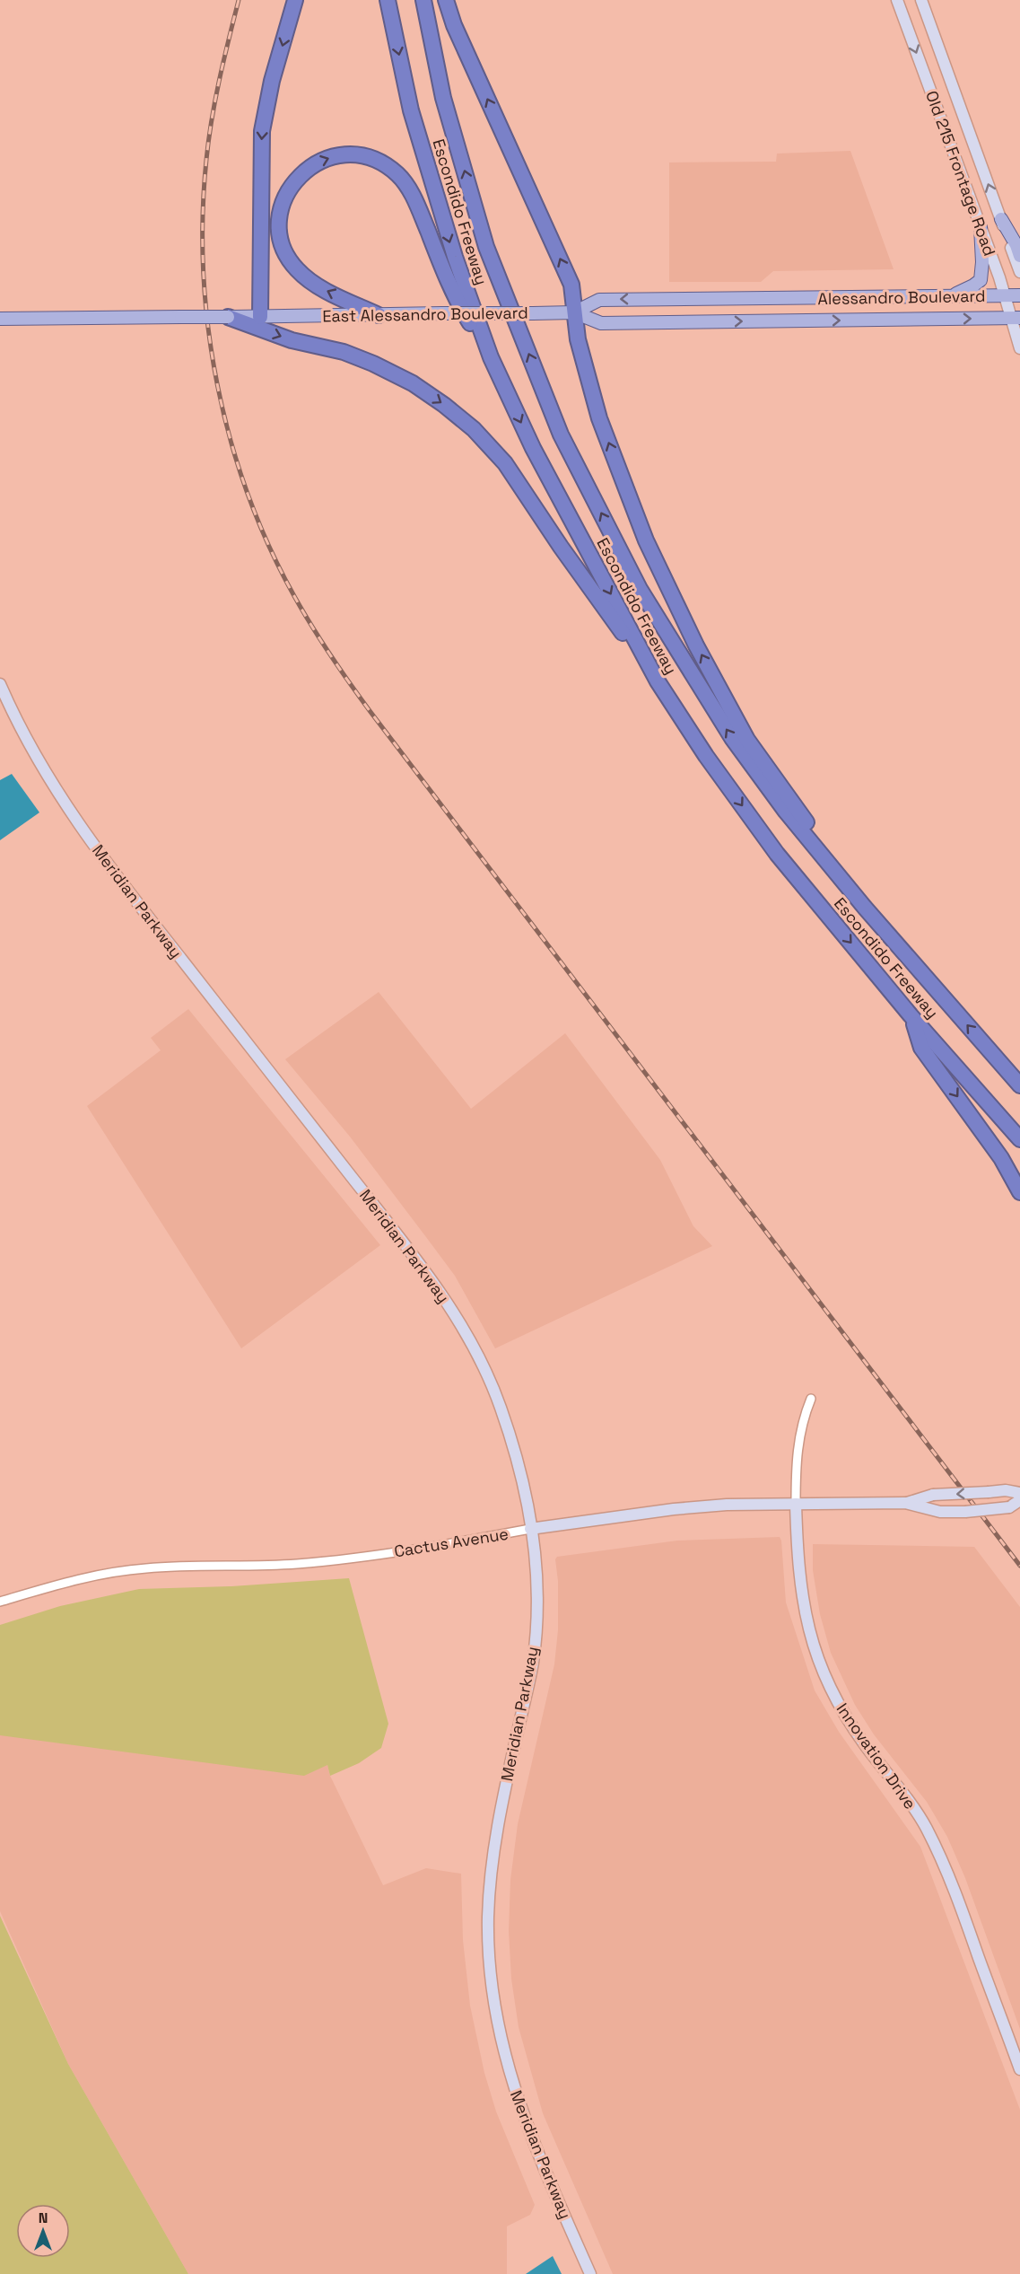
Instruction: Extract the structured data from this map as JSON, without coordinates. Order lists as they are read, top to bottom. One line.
{"streets":{"highway":["Escondido Freeway"],"main road":["Old 215 Frontage Road","Alessandro Boulevard","East Alessandro Boulevard","Meridian Parkway","Cactus Avenue","Innovation Drive"]},"crossings":[["Old 215 Frontage Road","Alessandro Boulevard"],["Alessandro Boulevard","East Alessandro Boulevard"],["Meridian Parkway","Cactus Avenue"],["Cactus Avenue","Innovation Drive"]],"north":"top"}
